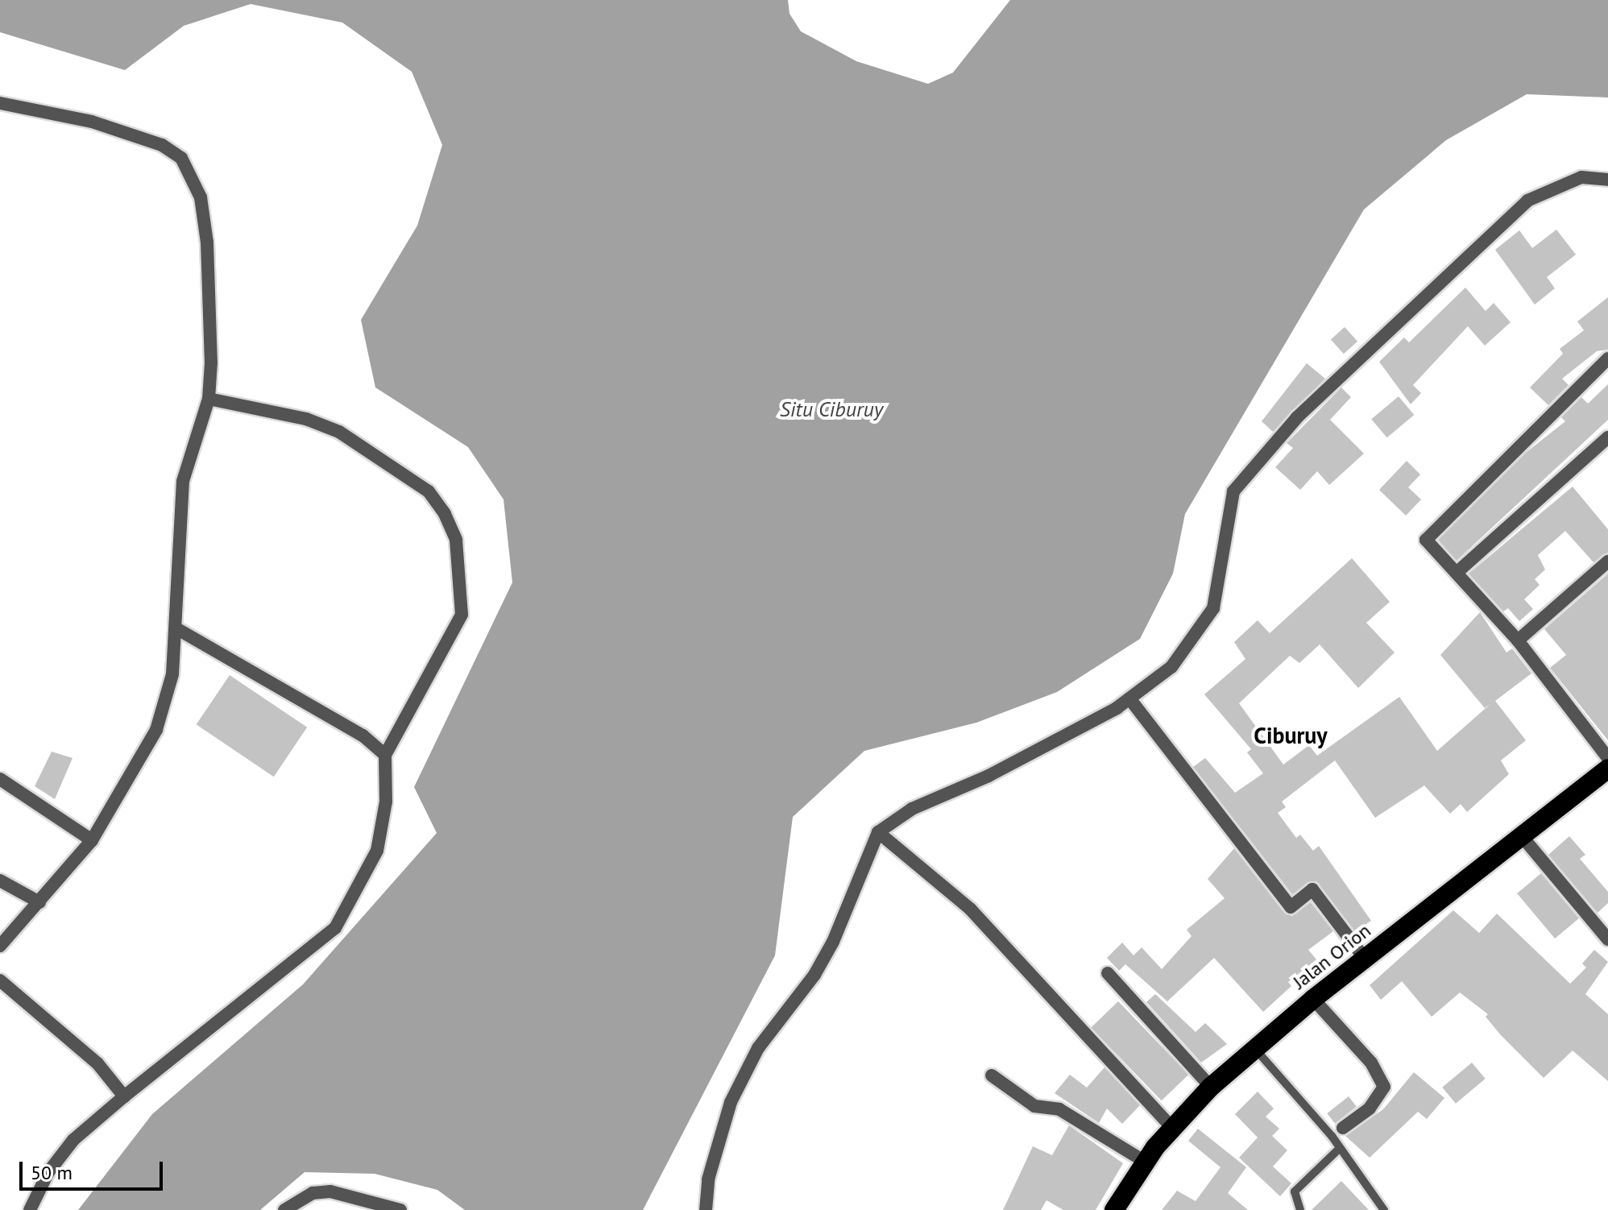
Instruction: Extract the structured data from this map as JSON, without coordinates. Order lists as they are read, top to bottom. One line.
{"streets":{"highway":["Jalan Orion"]},"districts":["Ciburuy"],"water":["Situ Ciburuy"],"scale_bar":"50 m"}
